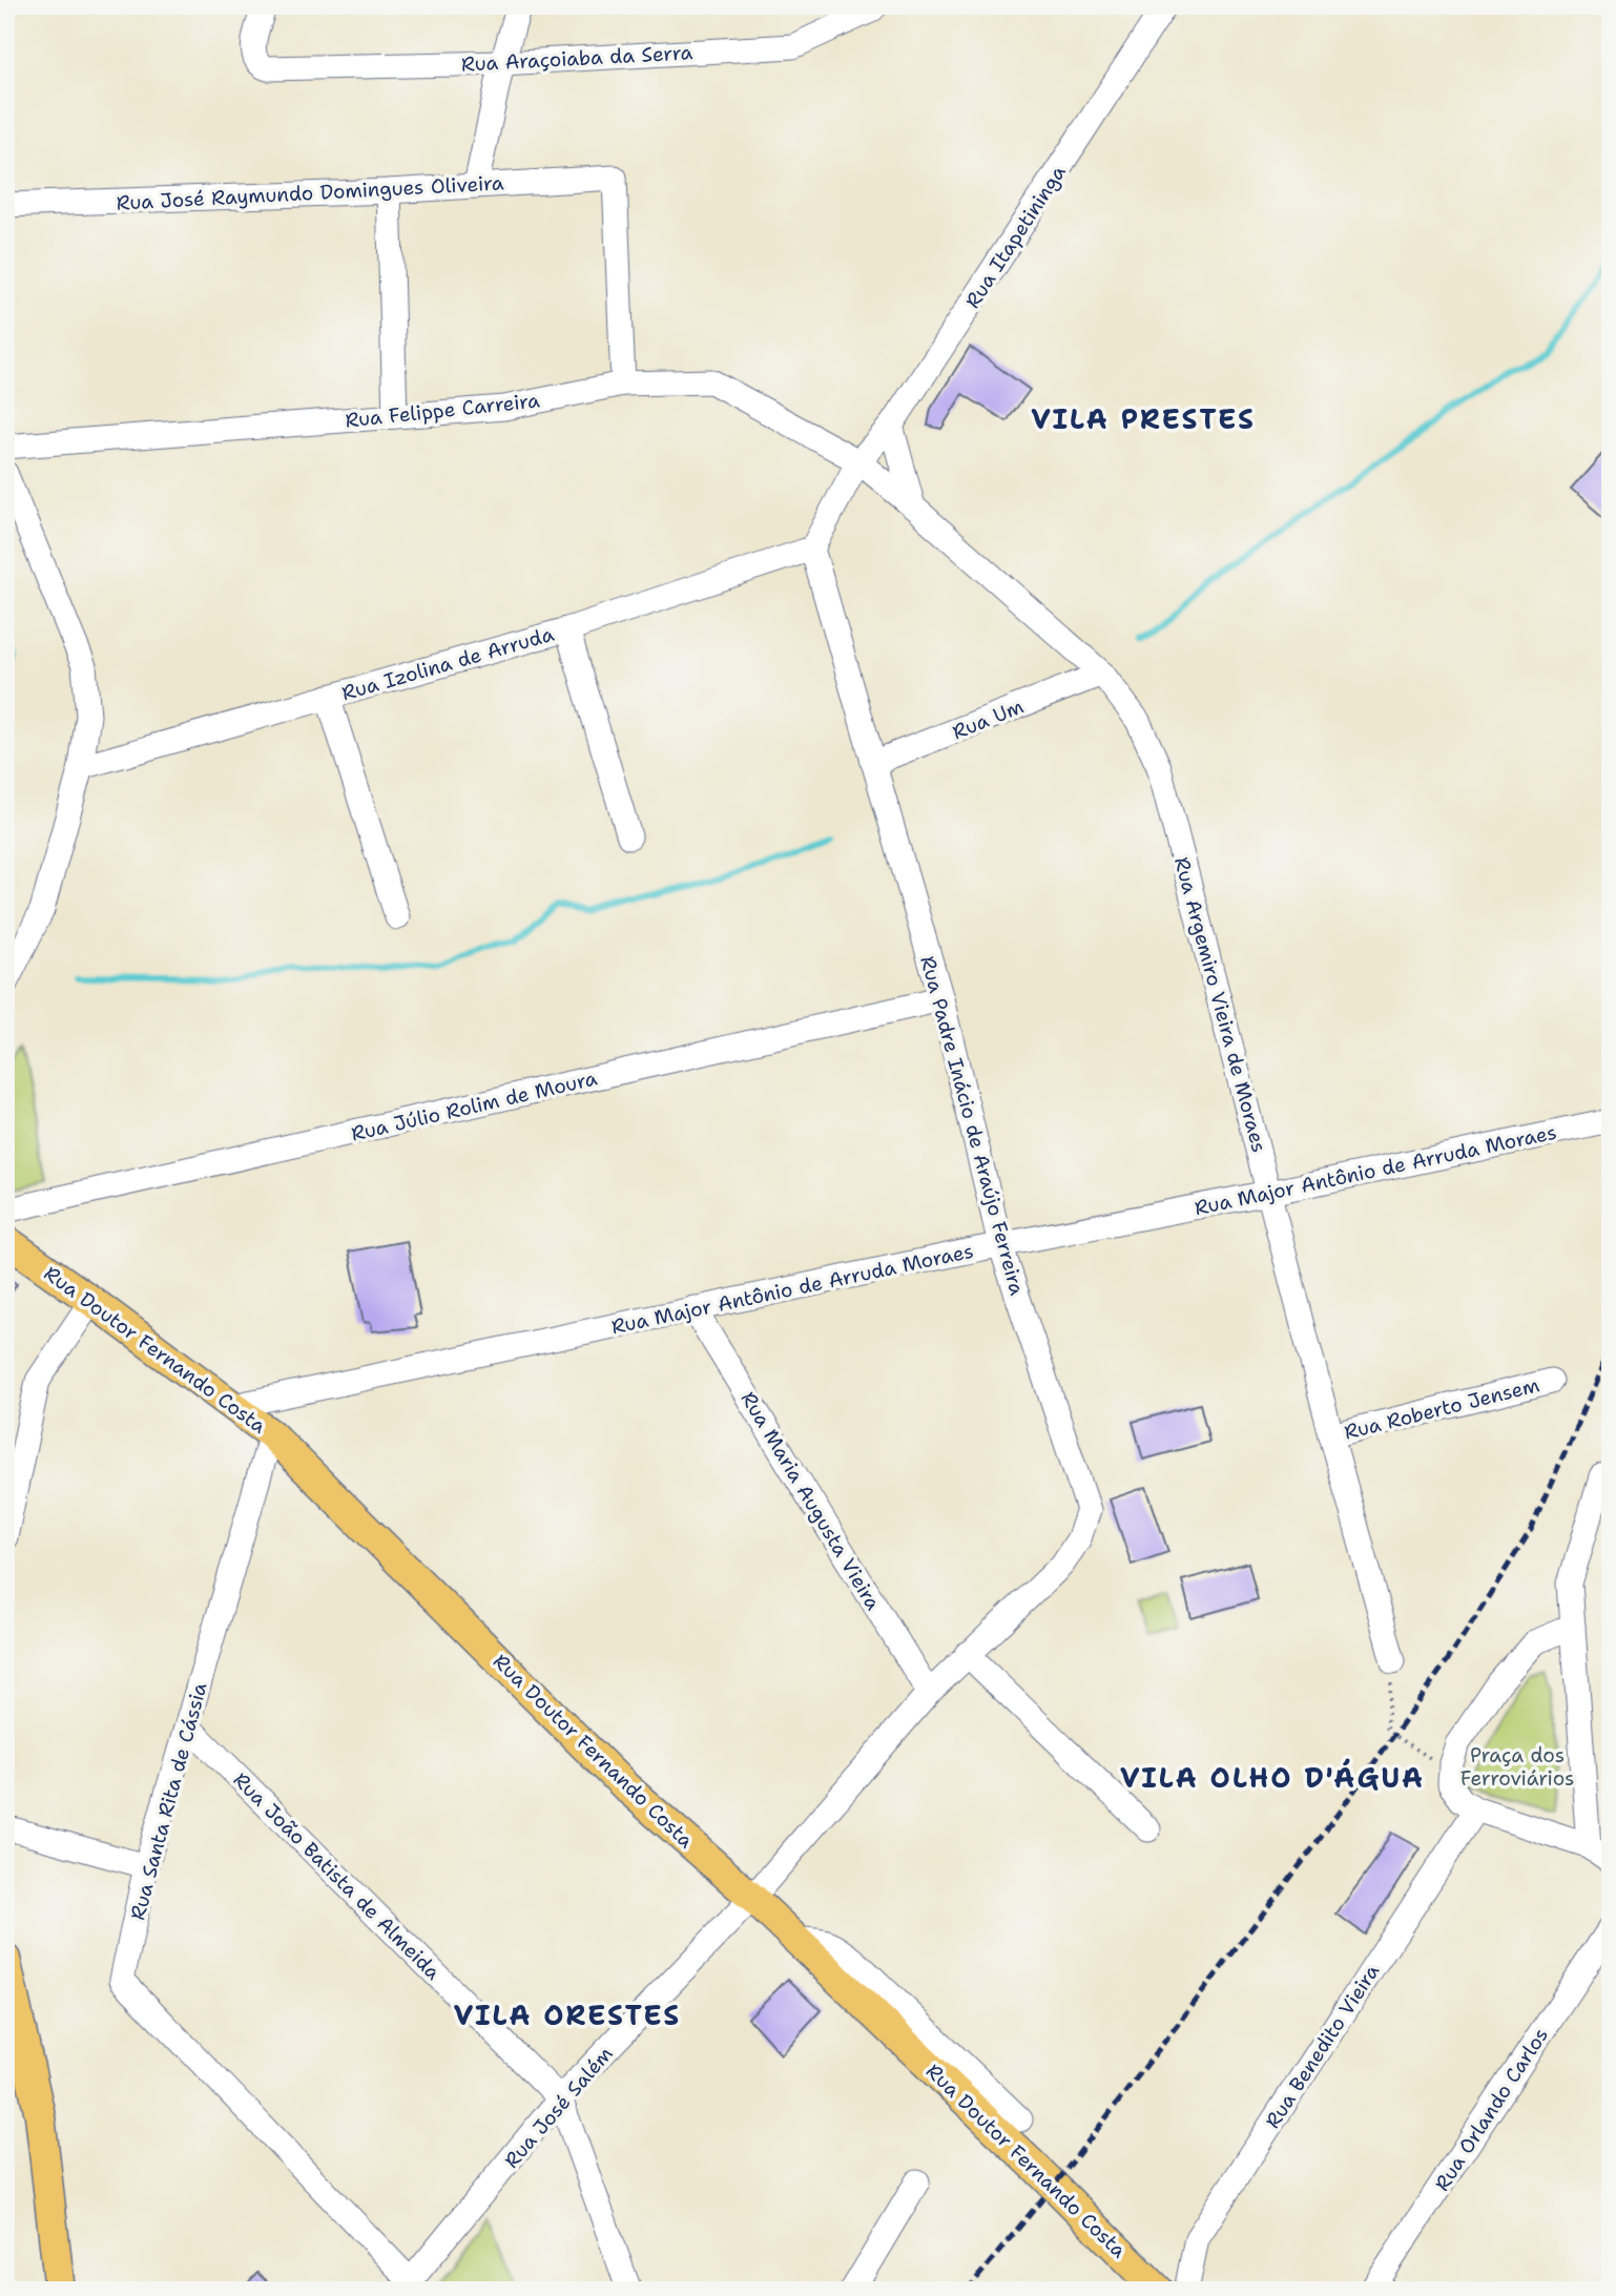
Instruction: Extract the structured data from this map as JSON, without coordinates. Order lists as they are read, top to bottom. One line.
{"streets":{"main road":["Rua Doutor Fernando Costa"],"street":["Rua Araçoiaba da Serra","Rua José Raymundo Domingues Oliveira","Rua Itapetininga","Rua Felippe Carreira","Rua Izolina de Arruda","Rua Um","Rua Argemiro Vieira de Moraes","Rua Júlio Rolim de Moura","Rua Padre Inácio de Araújo Ferreira","Rua Major Antônio de Arruda Moraes","Rua Roberto Jensem","Rua Maria Augusta Vieira","Rua Santa Rita de Cássia","Rua João Batista de Almeida","Rua Benedito Vieira","Rua José Salém","Rua Orlando Carlos"]},"crossings":[["Rua José Raymundo Domingues Oliveira","Rua Felippe Carreira"],["Rua Itapetininga","Rua Felippe Carreira"],["Rua Itapetininga","Rua Argemiro Vieira de Moraes"],["Rua Felippe Carreira","Rua Argemiro Vieira de Moraes"],["Rua Izolina de Arruda","Rua Padre Inácio de Araújo Ferreira"],["Rua Um","Rua Argemiro Vieira de Moraes"],["Rua Um","Rua Padre Inácio de Araújo Ferreira"],["Rua Argemiro Vieira de Moraes","Rua Major Antônio de Arruda Moraes"],["Rua Argemiro Vieira de Moraes","Rua Roberto Jensem"],["Rua Júlio Rolim de Moura","Rua Padre Inácio de Araújo Ferreira"],["Rua Padre Inácio de Araújo Ferreira","Rua Major Antônio de Arruda Moraes"],["Rua Padre Inácio de Araújo Ferreira","Rua Doutor Fernando Costa"],["Rua Padre Inácio de Araújo Ferreira","Rua Maria Augusta Vieira"],["Rua Padre Inácio de Araújo Ferreira","Rua José Salém"],["Rua Major Antônio de Arruda Moraes","Rua Doutor Fernando Costa"],["Rua Major Antônio de Arruda Moraes","Rua Maria Augusta Vieira"],["Rua Doutor Fernando Costa","Rua Santa Rita de Cássia"],["Rua Doutor Fernando Costa","Rua José Salém"],["Rua Santa Rita de Cássia","Rua João Batista de Almeida"],["Rua Santa Rita de Cássia","Rua José Salém"],["Rua João Batista de Almeida","Rua José Salém"]],"districts":["VILA PRESTES","VILA OLHO D'ÁGUA","VILA ORESTES"],"parks":["Praça dos Ferroviários"]}
